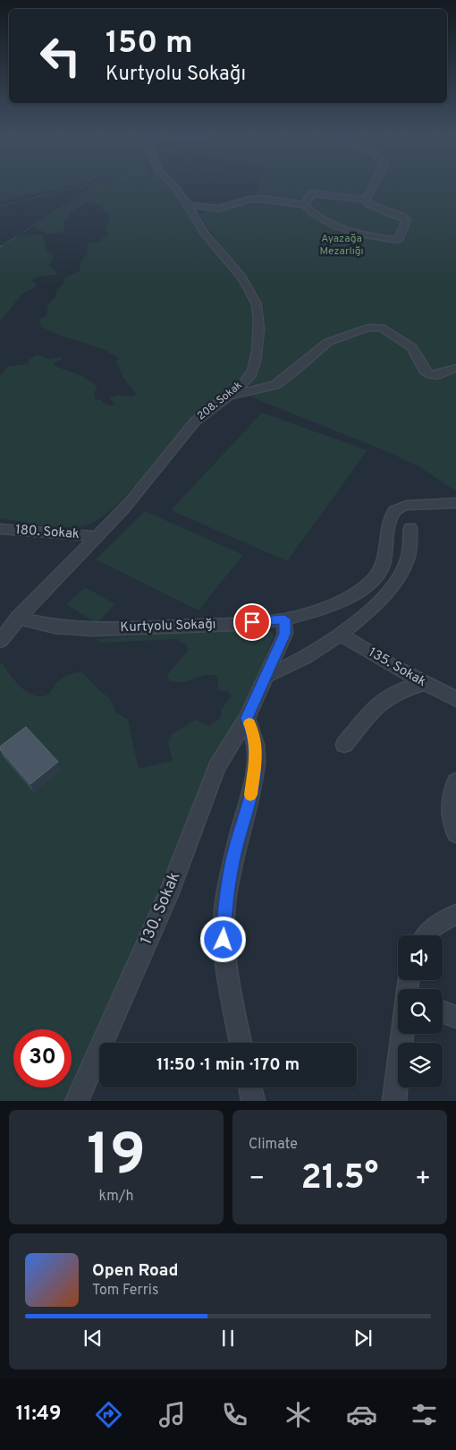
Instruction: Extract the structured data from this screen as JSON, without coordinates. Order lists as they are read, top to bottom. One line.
{"streets":{"street":["208. Sokak","180. Sokak","Kurtyolu Sokağı","135. Sokak","130. Sokak"]},"crossings":[["208. Sokak","180. Sokak"],["208. Sokak","Kurtyolu Sokağı"]],"parks":["Ayazağa Mezarlığı"],"page":{"turn":["150 m","Kurtyolu Sokağı"],"limit":"30","trip":"11:50 · 1 min · 170 m","tile":[["19","km/h"],"Climate"],"heat":["−","21.5°","+"],"song":["Open Road","Tom Ferris"],"tabs":"11:49"}}
